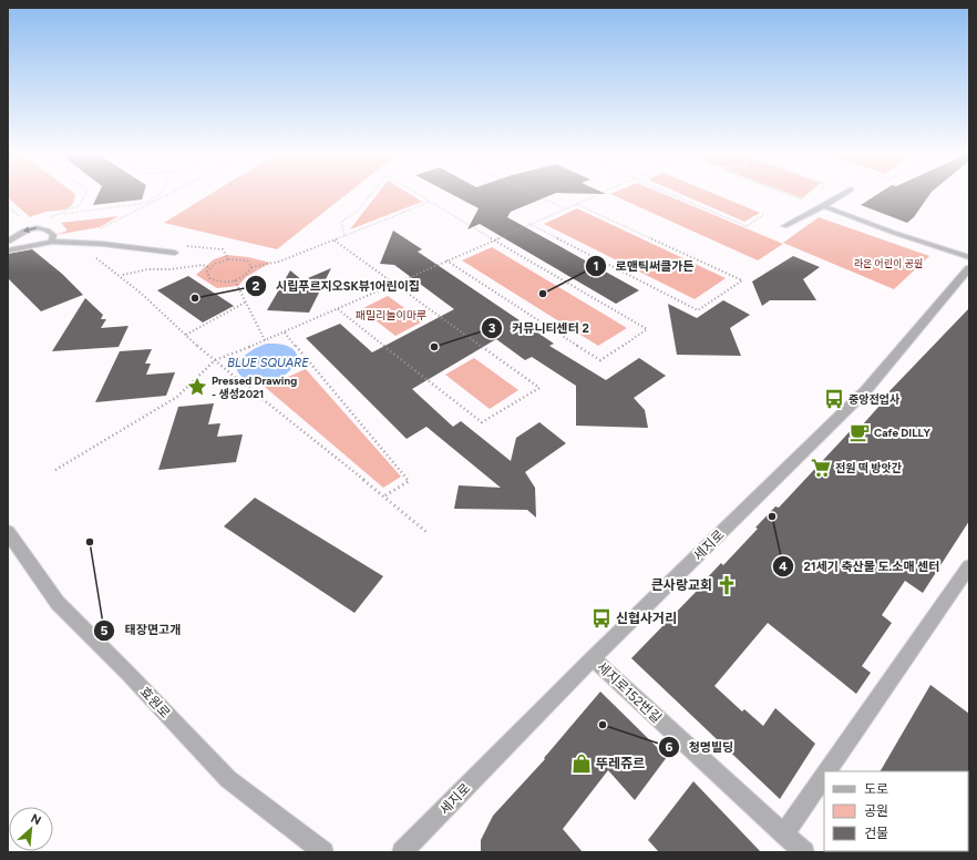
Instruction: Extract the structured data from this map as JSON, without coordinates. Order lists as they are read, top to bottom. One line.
{"streets":{"street":["세지로","세지로152번길","효원로"]},"crossings":[["세지로","세지로152번길"]],"water":["BLUE SQUARE"],"parks":["라온 어린이 공원","패밀리놀이마루"],"places":{"other":["로맨틱써클가든","시립푸르지오SK뷰1어린이집","커뮤니티센터 2","21세기 축산물 도.소매 센터","태장면고개","청명빌딩"],"place":["Pressed Drawing - 생성2021"],"bus stop":["중앙전업사","신협사거리"],"cafe":["Cafe DILLY"],"supermarket":["전원 떡 방앗간"],"church":["큰사랑교회"],"shop":["뚜레쥬르"]},"legend":["도로","공원","건물"],"north":"top right"}
